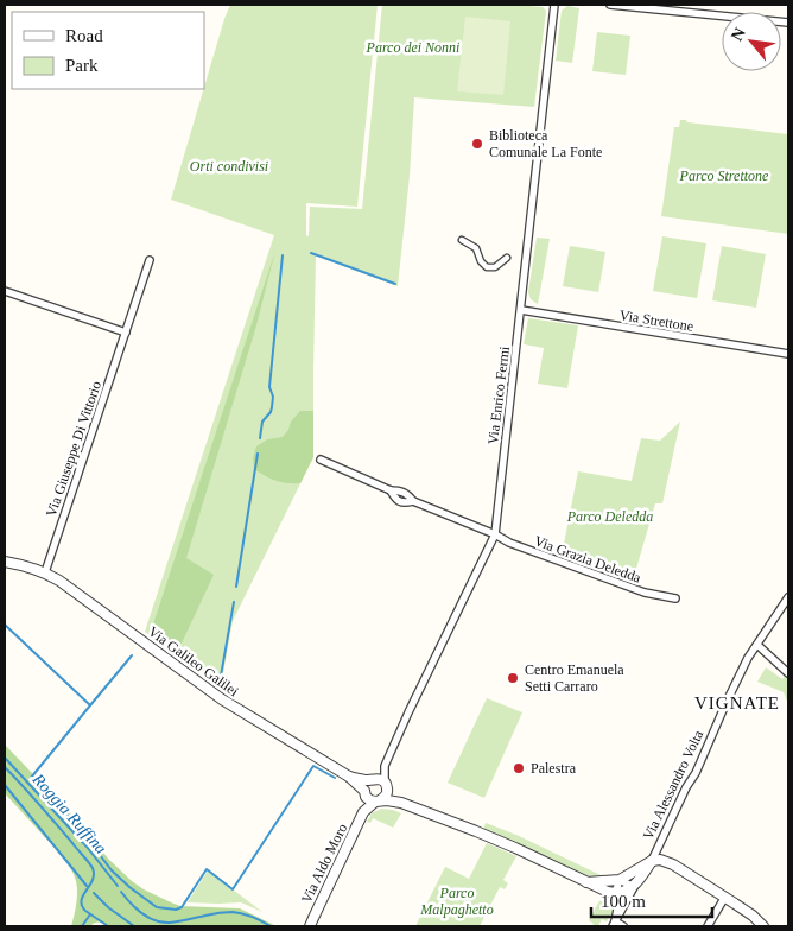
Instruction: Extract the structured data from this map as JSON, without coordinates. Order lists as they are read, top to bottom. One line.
{"streets":{"street":["Via Strettone","Via Enrico Fermi","Via Giuseppe Di Vittorio","Via Grazia Deledda","Via Galileo Galilei","Via Alessandro Volta","Via Aldo Moro"]},"crossings":[["Via Strettone","Via Enrico Fermi"],["Via Enrico Fermi","Via Grazia Deledda"],["Via Giuseppe Di Vittorio","Via Galileo Galilei"],["Via Galileo Galilei","Via Aldo Moro"]],"districts":["VIGNATE"],"water":["Roggia Ruffina"],"parks":["Parco dei Nonni","Orti condivisi","Parco Strettone","Parco Deledda","Parco Malpaghetto"],"places":["Biblioteca Comunale La Fonte","Centro Emanuela Setti Carraro","Palestra"],"legend":["Road","Park"],"scale_bar":"100 m","north":"top left"}
